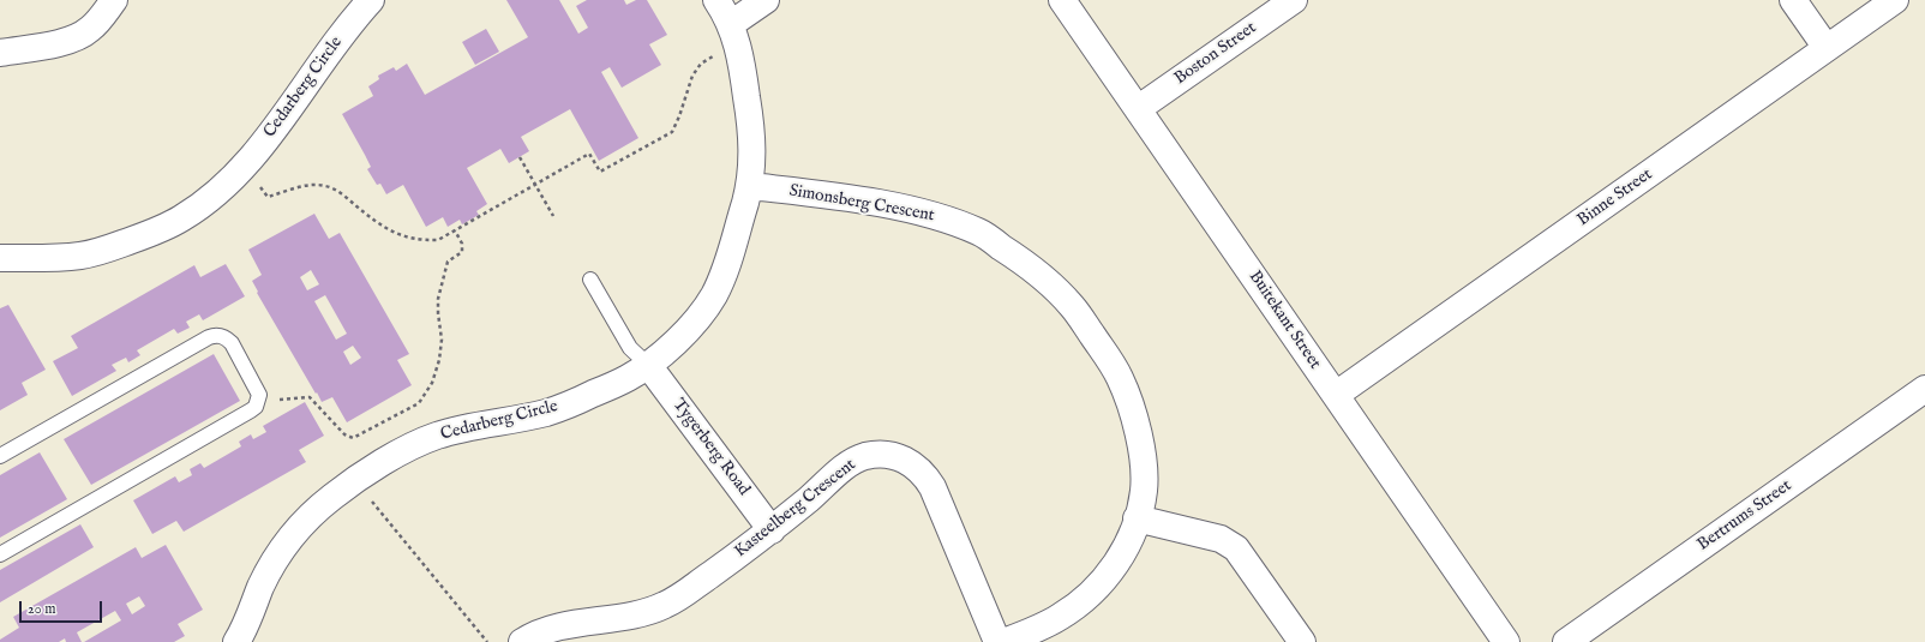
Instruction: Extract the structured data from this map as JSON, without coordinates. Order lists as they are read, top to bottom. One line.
{"streets":{"street":["Boston Street","Cedarberg Circle","Binne Street","Simonsberg Crescent","Buitekant Street","Tygerberg Road","Kasteelberg Crescent","Bertrums Street"]},"crossings":[["Boston Street","Buitekant Street"],["Cedarberg Circle","Simonsberg Crescent"],["Cedarberg Circle","Tygerberg Road"],["Binne Street","Buitekant Street"],["Tygerberg Road","Kasteelberg Crescent"]],"scale_bar":"20 m"}
